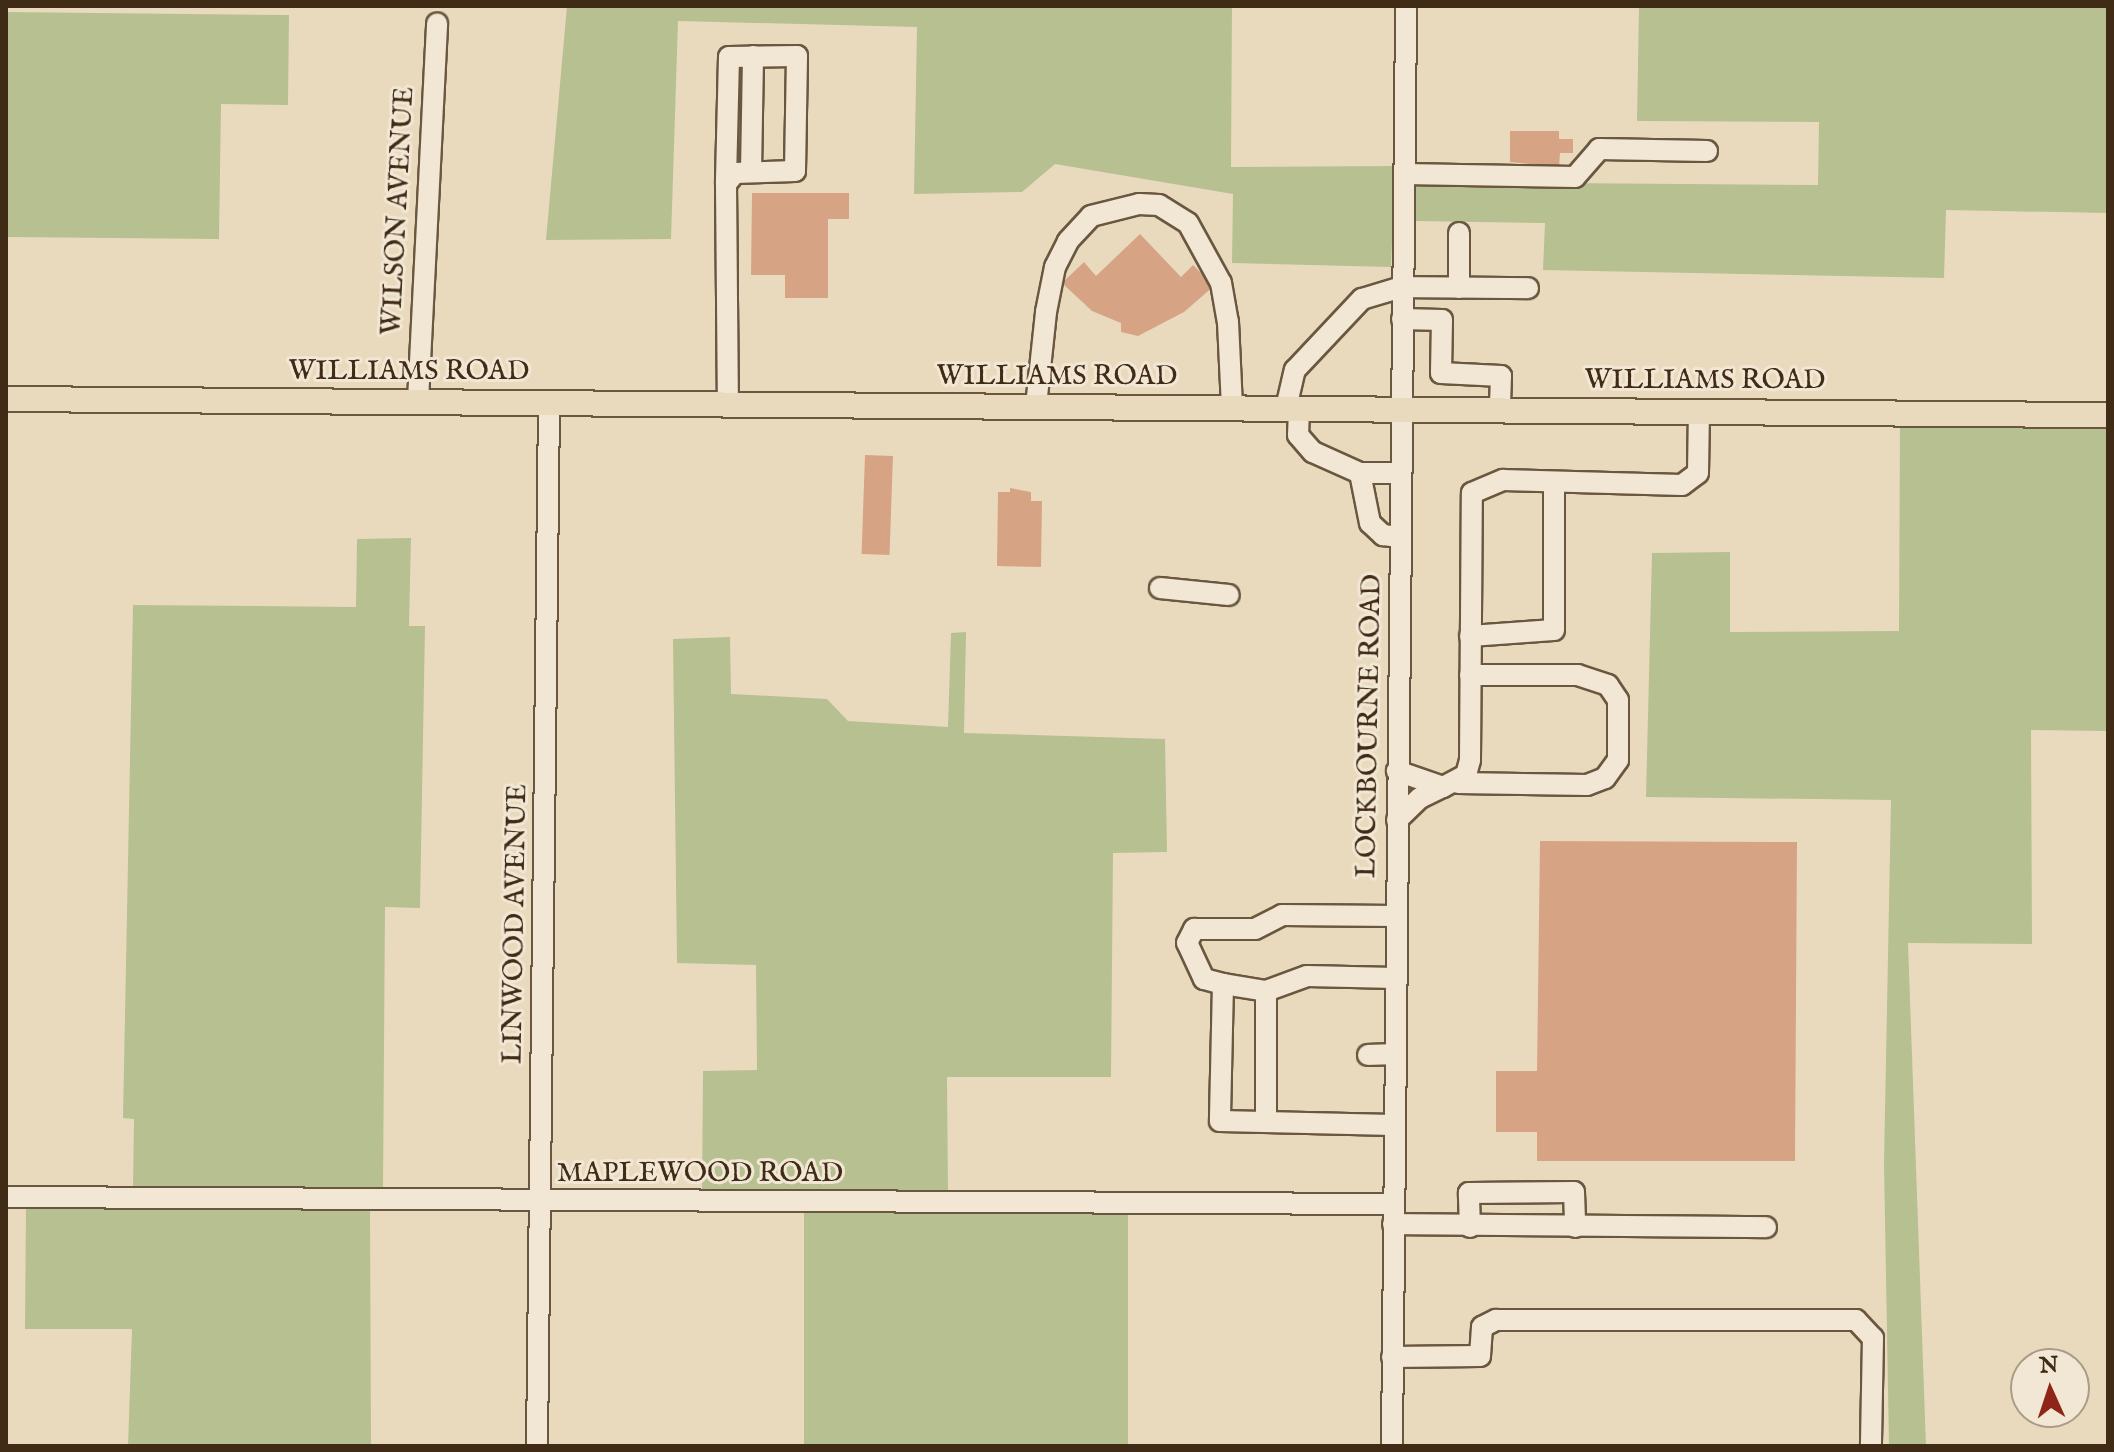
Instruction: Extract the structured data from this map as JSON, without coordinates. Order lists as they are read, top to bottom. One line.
{"streets":{"main road":["WILLIAMS ROAD"],"street":["WILSON AVENUE","LOCKBOURNE ROAD","LINWOOD AVENUE","MAPLEWOOD ROAD"]},"crossings":[["WILSON AVENUE","WILLIAMS ROAD"],["WILLIAMS ROAD","LOCKBOURNE ROAD"],["WILLIAMS ROAD","LINWOOD AVENUE"],["LOCKBOURNE ROAD","MAPLEWOOD ROAD"],["LINWOOD AVENUE","MAPLEWOOD ROAD"]],"north":"top"}
